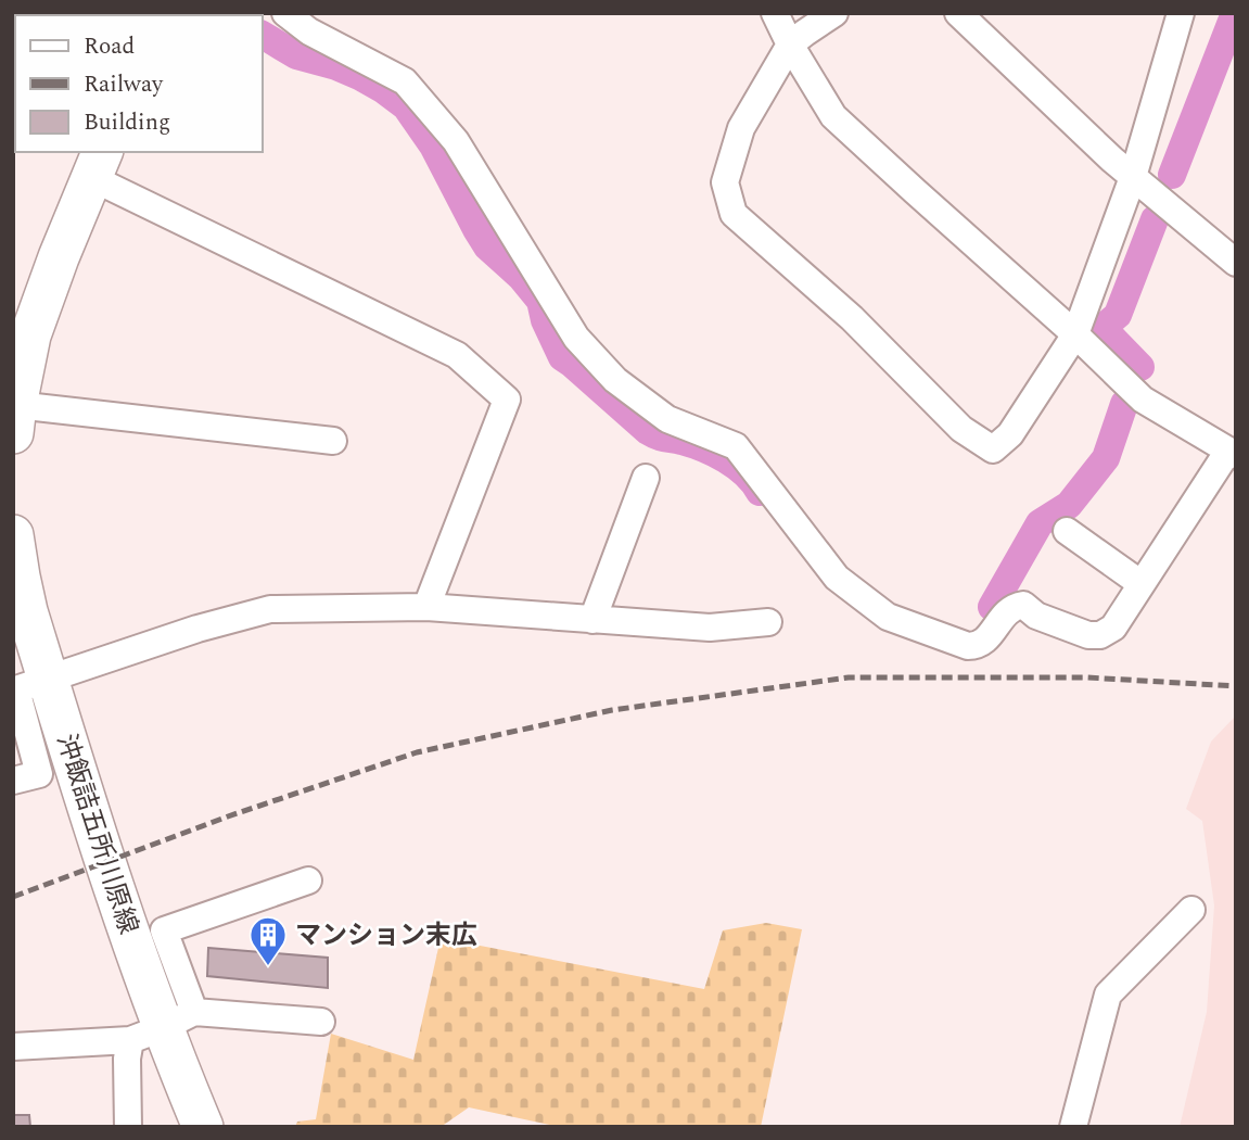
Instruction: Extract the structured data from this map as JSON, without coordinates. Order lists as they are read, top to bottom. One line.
{"streets":{"main road":["沖飯詰五所川原線"]},"places":{"building":["マンション末広"]},"legend":["Road","Railway","Building"]}
